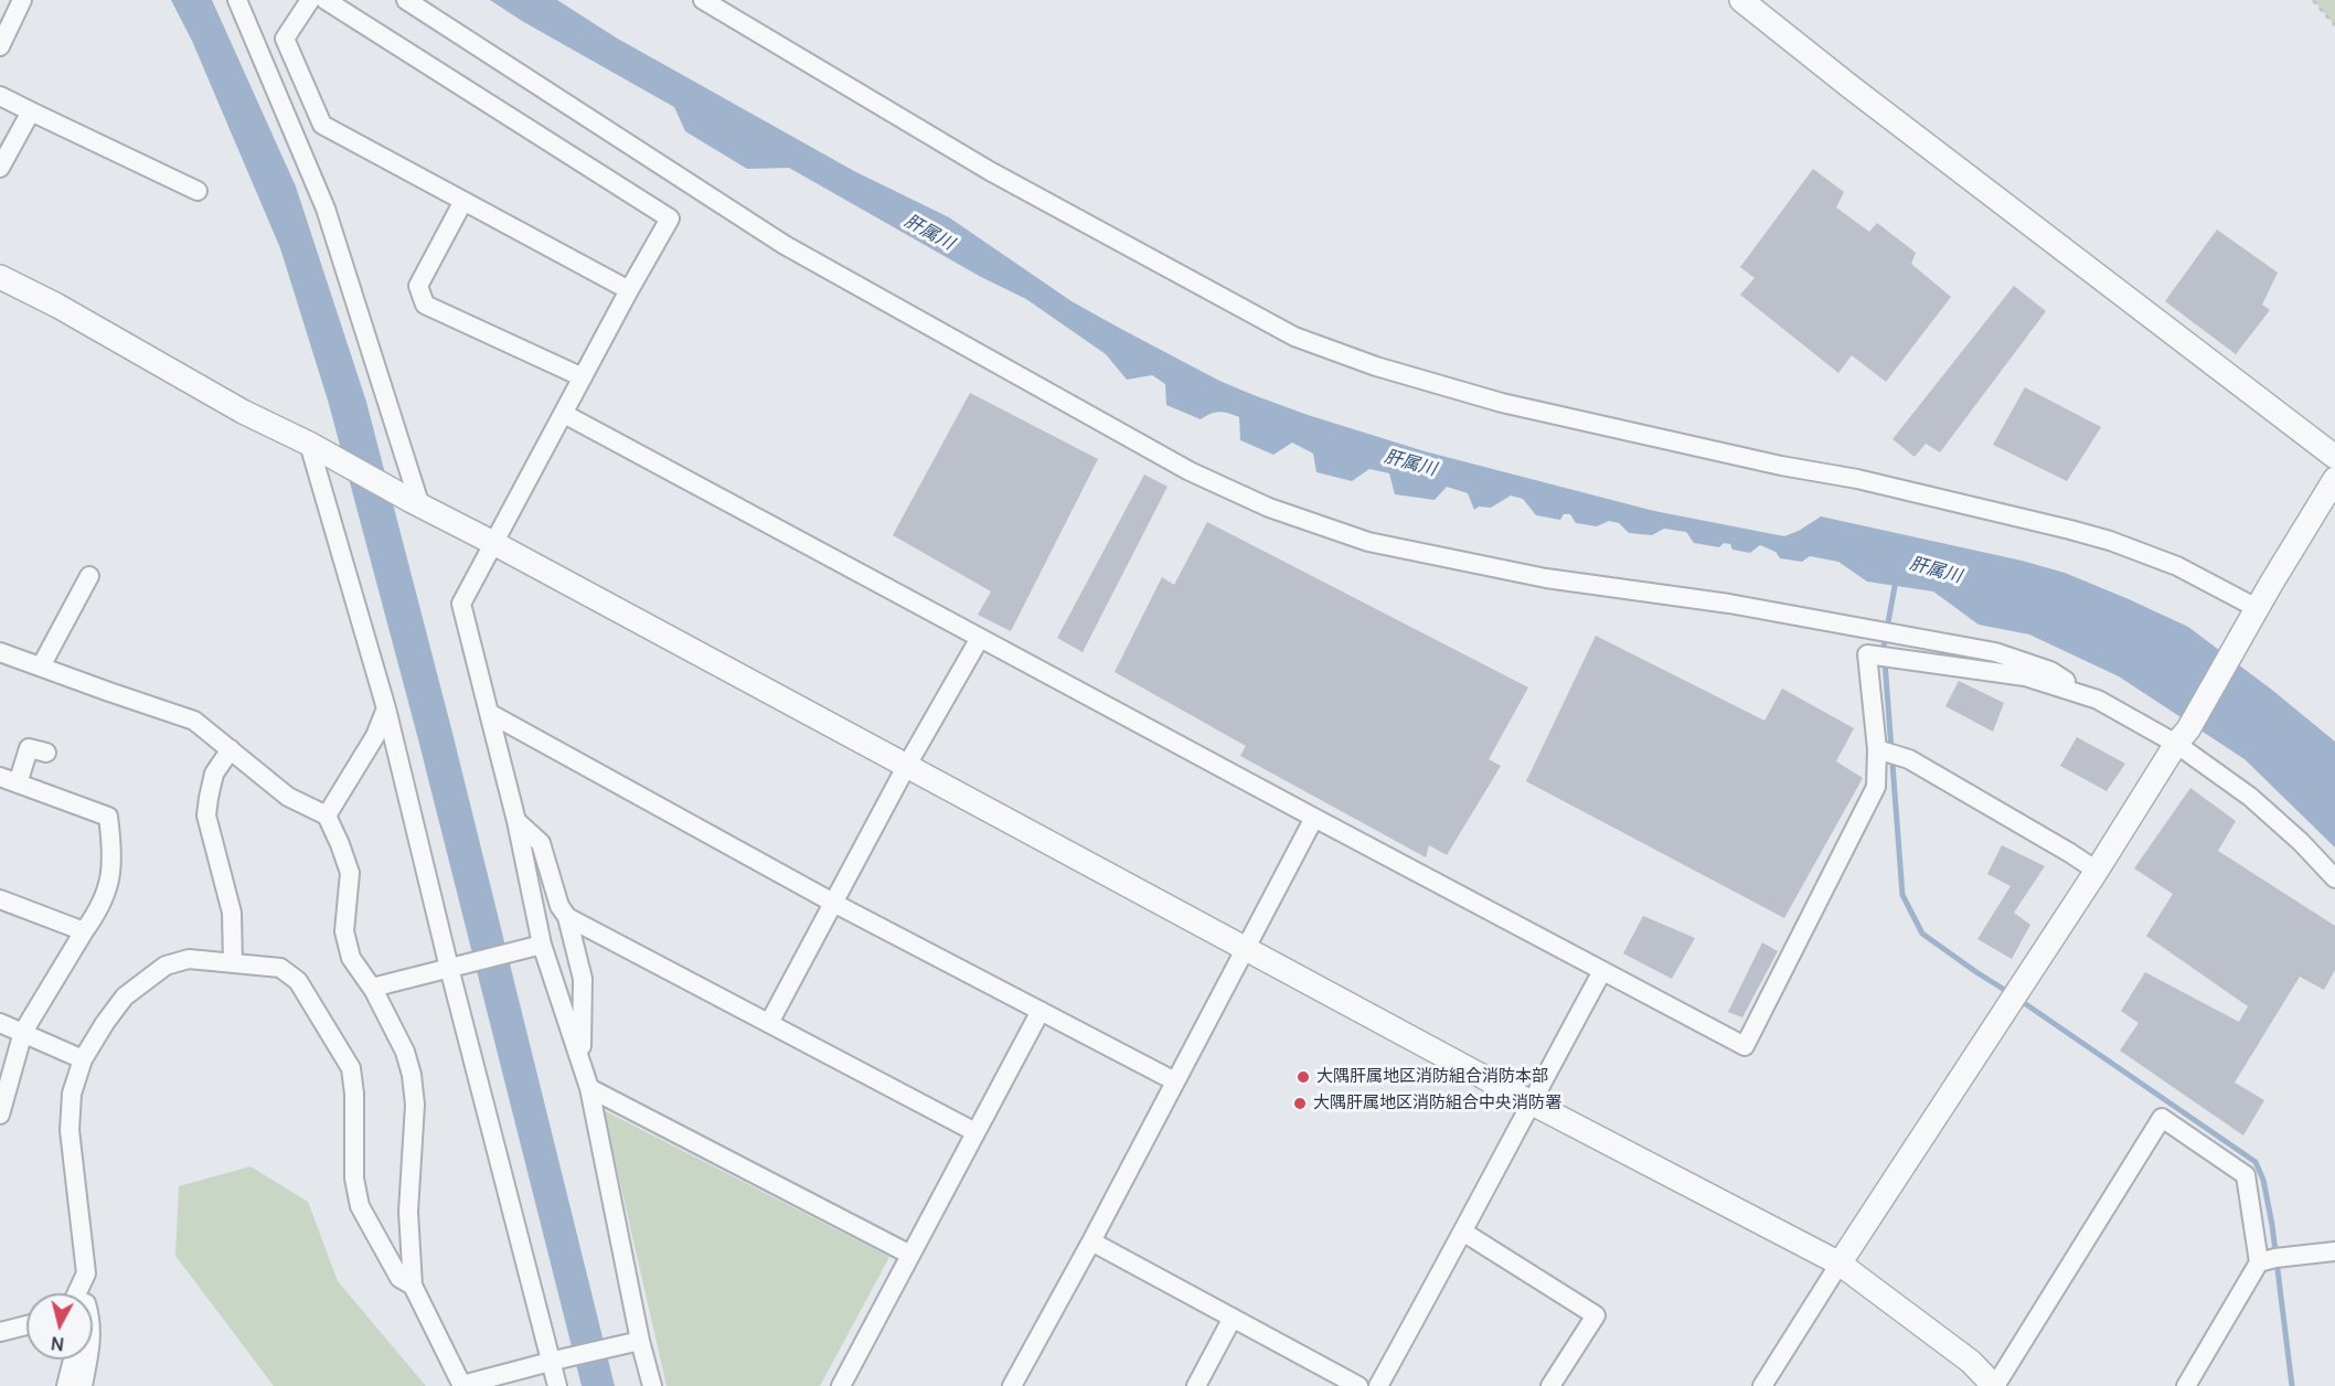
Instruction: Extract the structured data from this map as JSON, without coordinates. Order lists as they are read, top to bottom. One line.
{"water":["肝属川"],"places":["大隅肝属地区消防組合消防本部","大隅肝属地区消防組合中央消防署"],"north":"bottom"}
